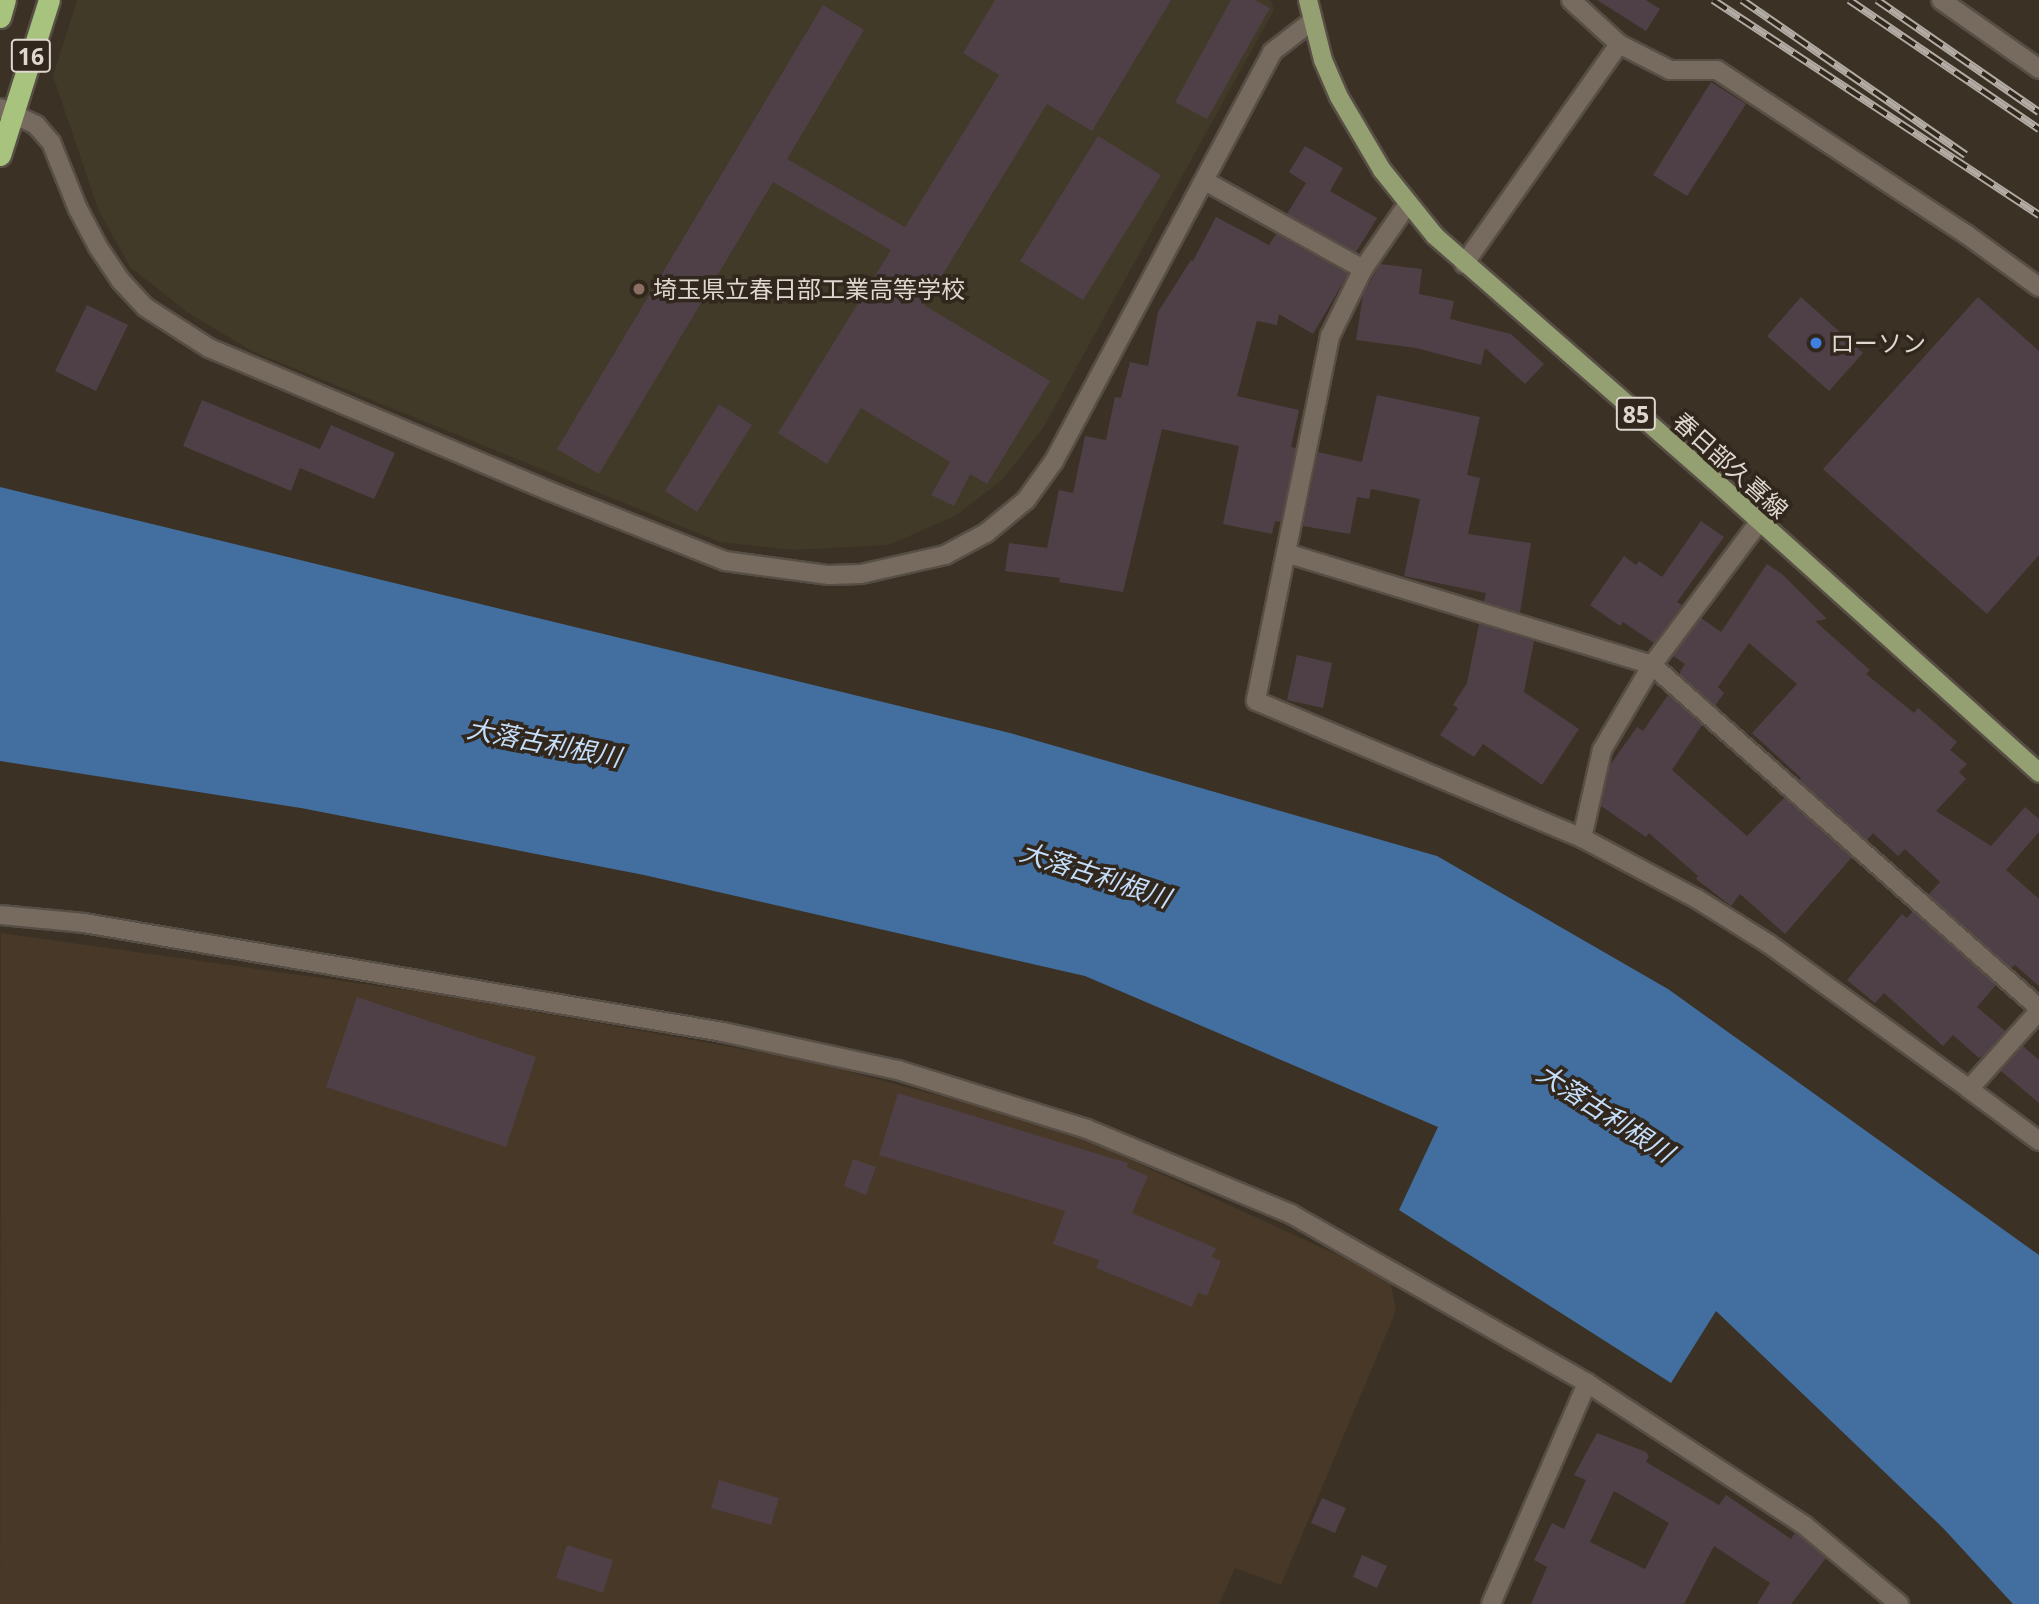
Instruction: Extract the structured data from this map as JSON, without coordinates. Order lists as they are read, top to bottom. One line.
{"streets":{"highway":["16"],"main road":["85","春日部久喜線"]},"water":["大落古利根川"],"places":["埼玉県立春日部工業高等学校","ローソン"]}
